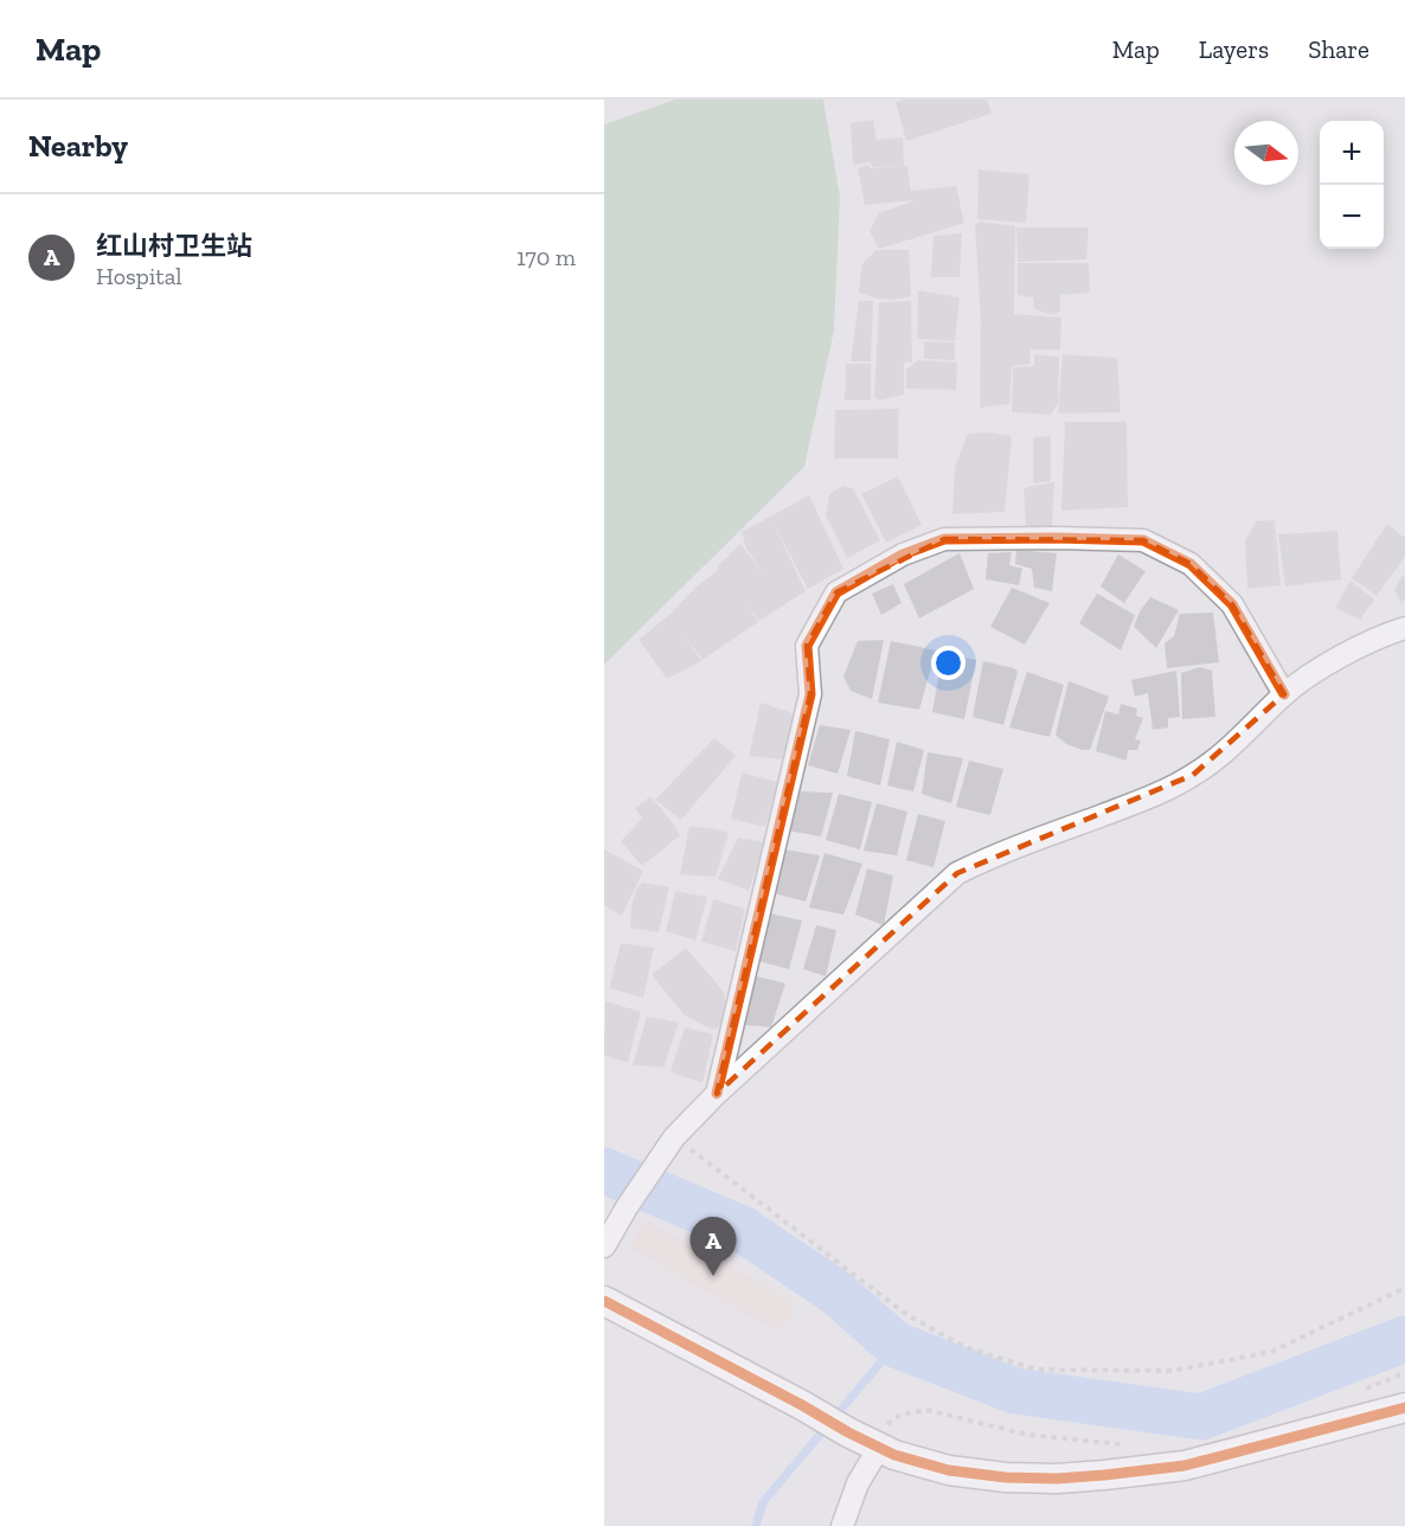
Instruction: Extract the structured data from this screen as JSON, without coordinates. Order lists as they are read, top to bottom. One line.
{"north":"right","page":{"header":"Map","nav":["Map","Layers","Share"],"heading":"Nearby","map_buttons":["+","−"],"list":[{"mark":"A","name":"红山村卫生站","note":"Hospital","value":"170 m"}],"pins":"A"}}
